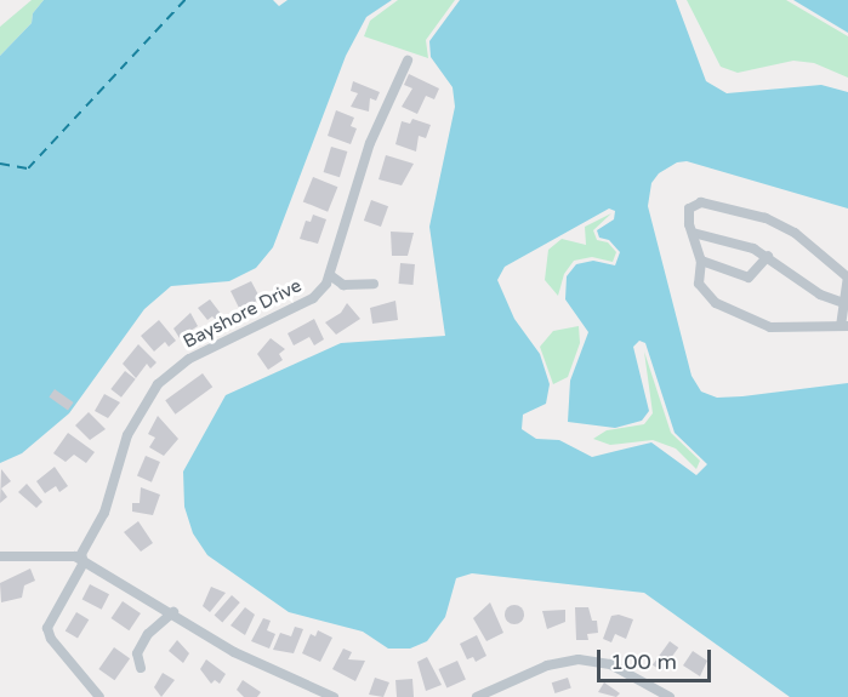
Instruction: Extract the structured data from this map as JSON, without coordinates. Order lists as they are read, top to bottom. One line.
{"streets":{"street":["Bayshore Drive"]},"scale_bar":"100 m"}
